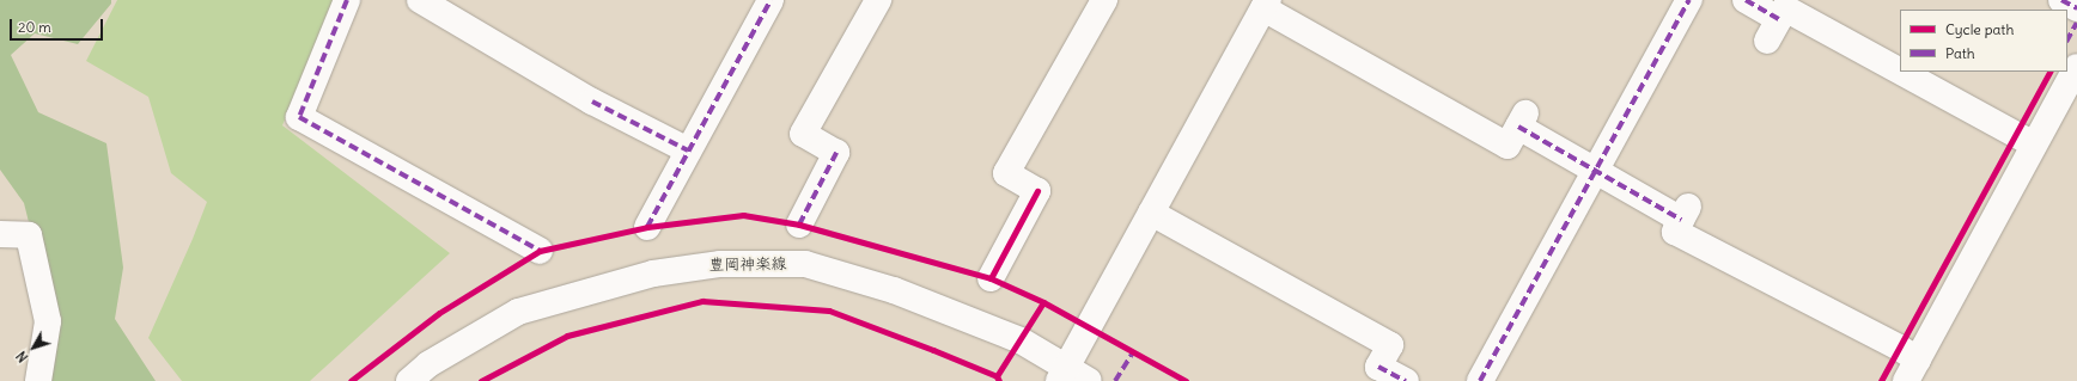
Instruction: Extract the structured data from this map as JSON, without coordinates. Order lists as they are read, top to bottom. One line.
{"streets":{"street":["豊岡神楽線"]},"legend":["Cycle path","Path"],"scale_bar":"20 m","north":"bottom left"}
